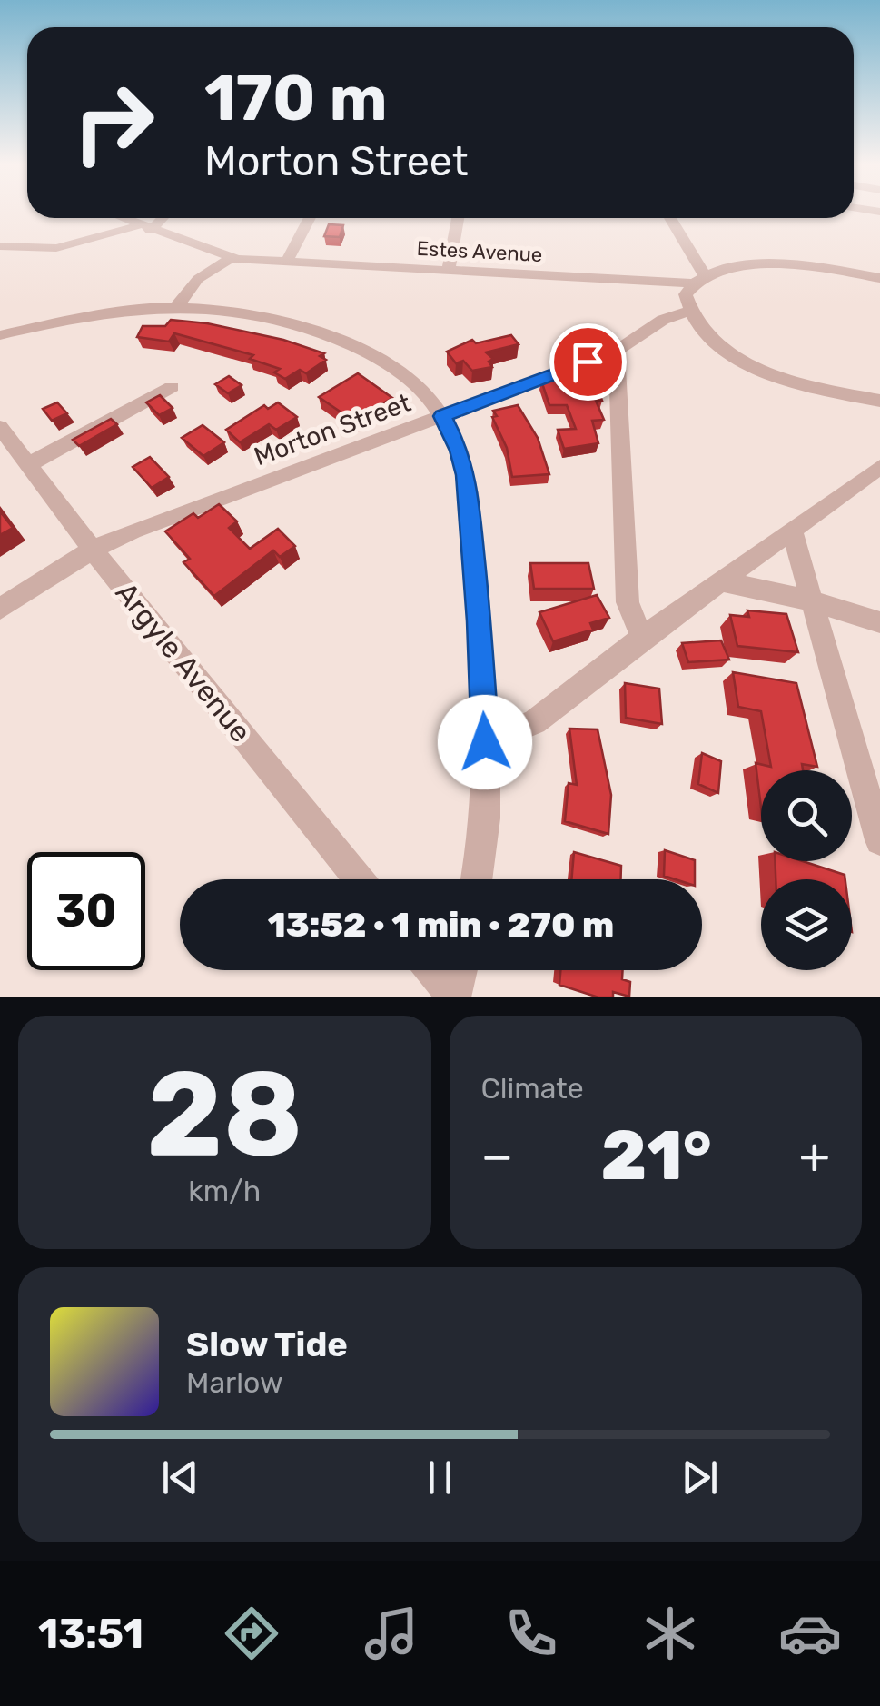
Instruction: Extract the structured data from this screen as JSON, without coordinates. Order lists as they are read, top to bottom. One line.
{"streets":{"street":["Estes Avenue","Morton Street","Argyle Avenue"]},"crossings":[["Morton Street","Argyle Avenue"]],"page":{"turn":["170 m","Morton Street"],"limit":"30","trip":"13:52 · 1 min · 270 m","tile":[["28","km/h"],"Climate"],"heat":["−","21°","+"],"song":["Slow Tide","Marlow"],"tabs":"13:51"}}
